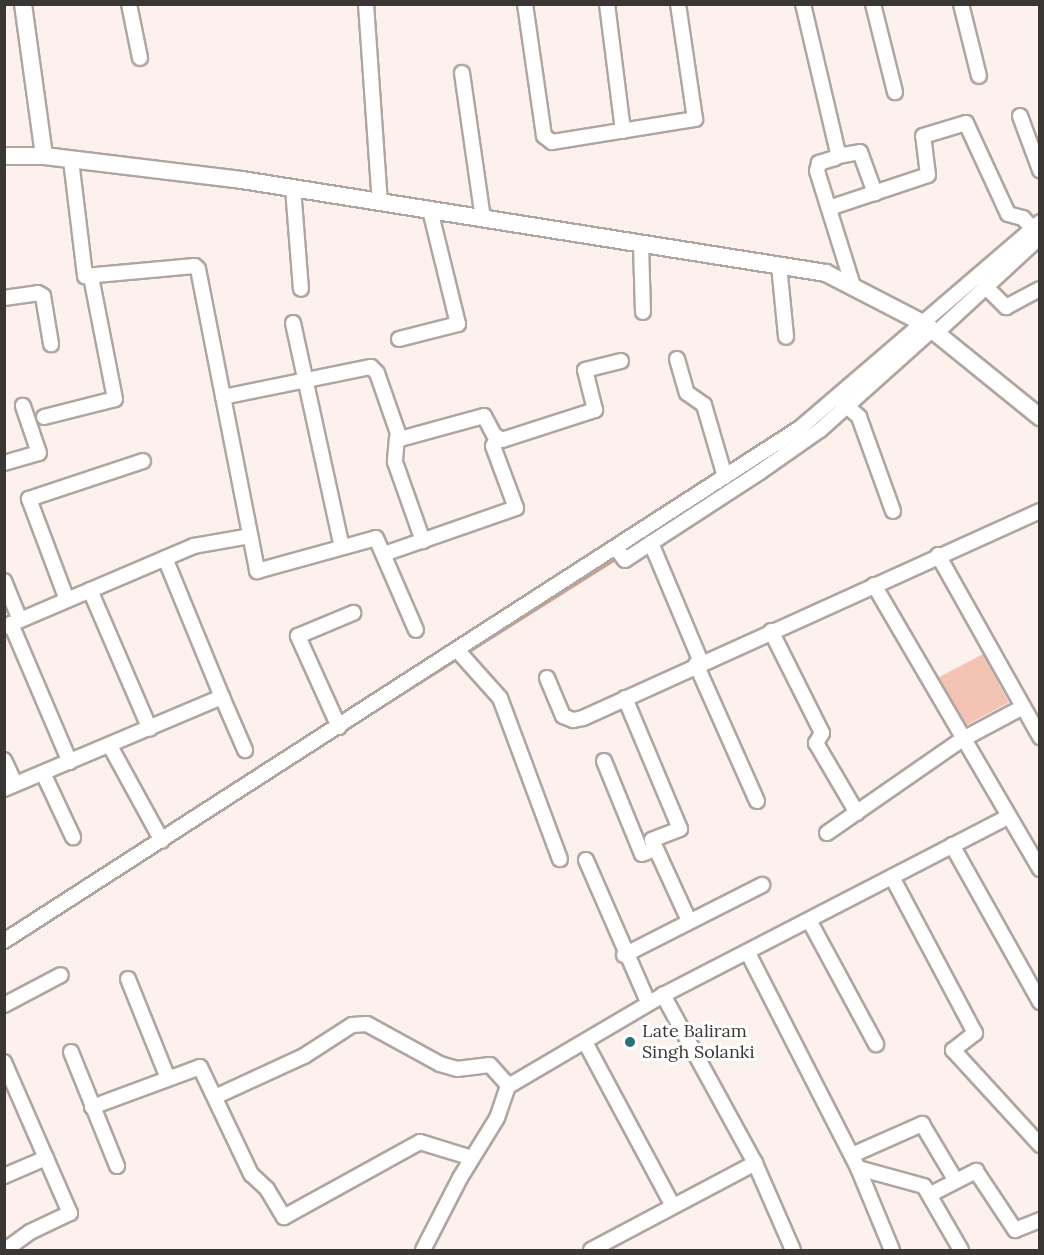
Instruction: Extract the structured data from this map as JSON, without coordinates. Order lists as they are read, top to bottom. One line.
{"places":["Late Baliram Singh Solanki"]}
